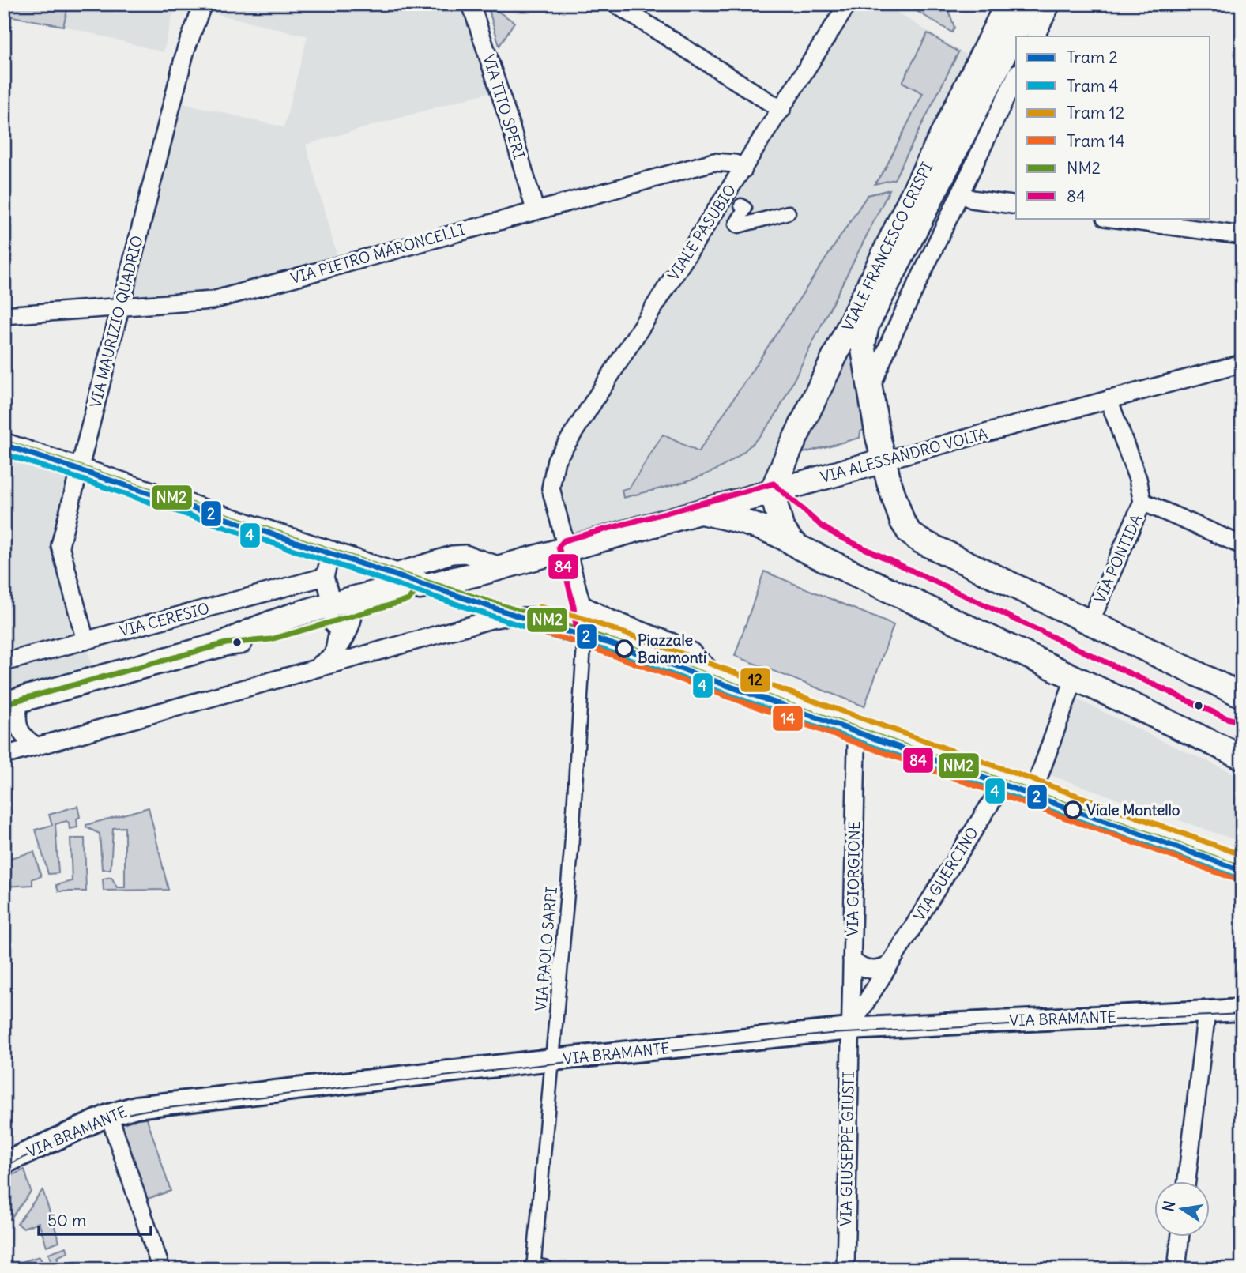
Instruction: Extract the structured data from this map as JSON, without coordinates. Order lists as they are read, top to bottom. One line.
{"streets":{"main road":["VIALE FRANCESCO CRISPI","VIA ALESSANDRO VOLTA"],"street":["VIA TITO SPERI","VIALE PASUBIO","VIA PIETRO MARONCELLI","VIA MAURIZIO QUADRIO","VIA PONTIDA","VIA CERESIO","VIA GUERCINO","VIA GIORGIONE","VIA PAOLO SARPI","VIA BRAMANTE","VIA GIUSEPPE GIUSTI"]},"crossings":[["VIA TITO SPERI","VIA PIETRO MARONCELLI"],["VIALE PASUBIO","VIA PIETRO MARONCELLI"],["VIALE PASUBIO","VIA ALESSANDRO VOLTA"],["VIALE FRANCESCO CRISPI","VIA ALESSANDRO VOLTA"],["VIALE FRANCESCO CRISPI","VIA PONTIDA"],["VIA PIETRO MARONCELLI","VIA MAURIZIO QUADRIO"],["VIA MAURIZIO QUADRIO","VIA CERESIO"],["VIA ALESSANDRO VOLTA","VIA PONTIDA"],["VIA GUERCINO","VIA GIORGIONE"],["VIA GUERCINO","VIA BRAMANTE"],["VIA GUERCINO","VIA GIUSEPPE GIUSTI"],["VIA GIORGIONE","VIA BRAMANTE"],["VIA GIORGIONE","VIA GIUSEPPE GIUSTI"],["VIA PAOLO SARPI","VIA BRAMANTE"],["VIA BRAMANTE","VIA GIUSEPPE GIUSTI"]],"places":["Piazzale Baiamonti","Viale Montello"],"lines":["transit line NM2","tram line 2","tram line 4","transit line 84","tram line 12","tram line 14"],"legend":["Tram 2","Tram 4","Tram 12","Tram 14","NM2","84"],"scale_bar":"50 m","north":"left"}
